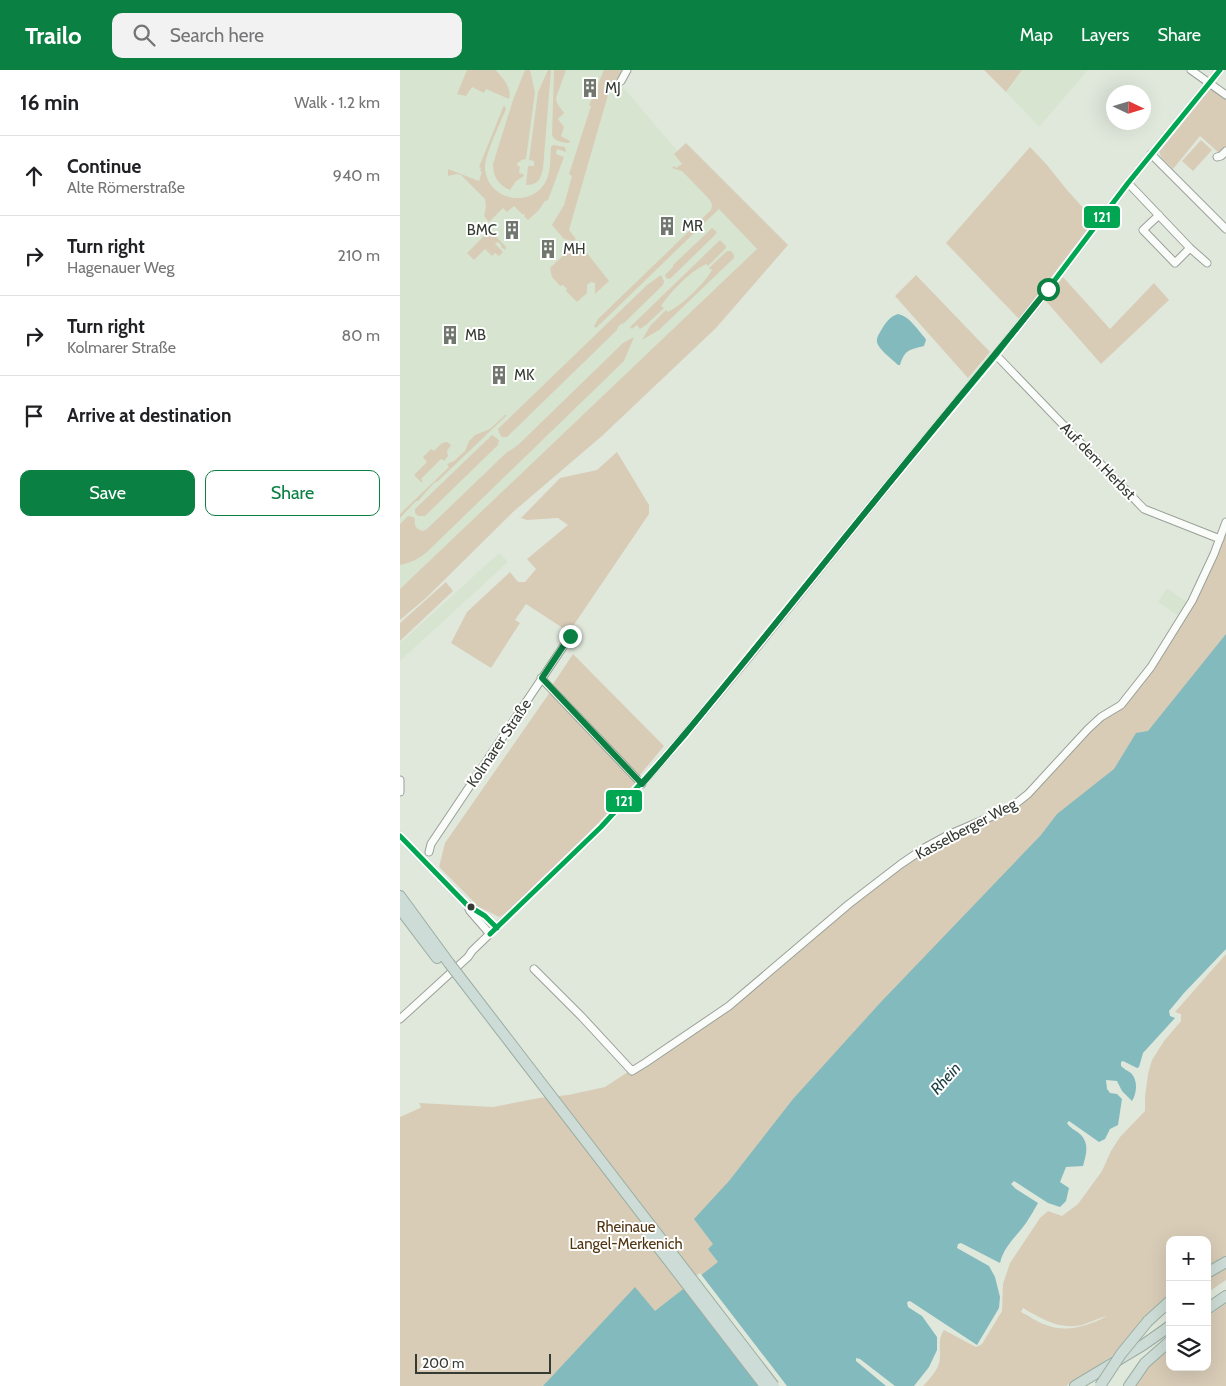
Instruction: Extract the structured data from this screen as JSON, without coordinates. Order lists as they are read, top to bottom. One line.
{"streets":{"street":["Auf dem Herbst","Kolmarer Straße","Kasselberger Weg"]},"crossings":[["Auf dem Herbst","Kasselberger Weg"]],"water":["Rhein"],"parks":["Rheinaue Langel-Merkenich"],"places":{"building":["MJ","MR","BMC","MH","MB","MK"]},"lines":["transit line 121"],"scale_bar":"200 m","north":"right","page":{"header":"Trailo","search":"Search here","nav":["Map","Layers","Share"],"heading":["16 min","Walk · 1.2 km"],"list":[["Continue","Alte Römerstraße","940 m"],["Turn right","Hagenauer Weg","210 m"],["Turn right","Kolmarer Straße","80 m"],"Arrive at destination"],"buttons":["Save","Share"],"map_buttons":["+","−"],"scale":"200 m"}}
